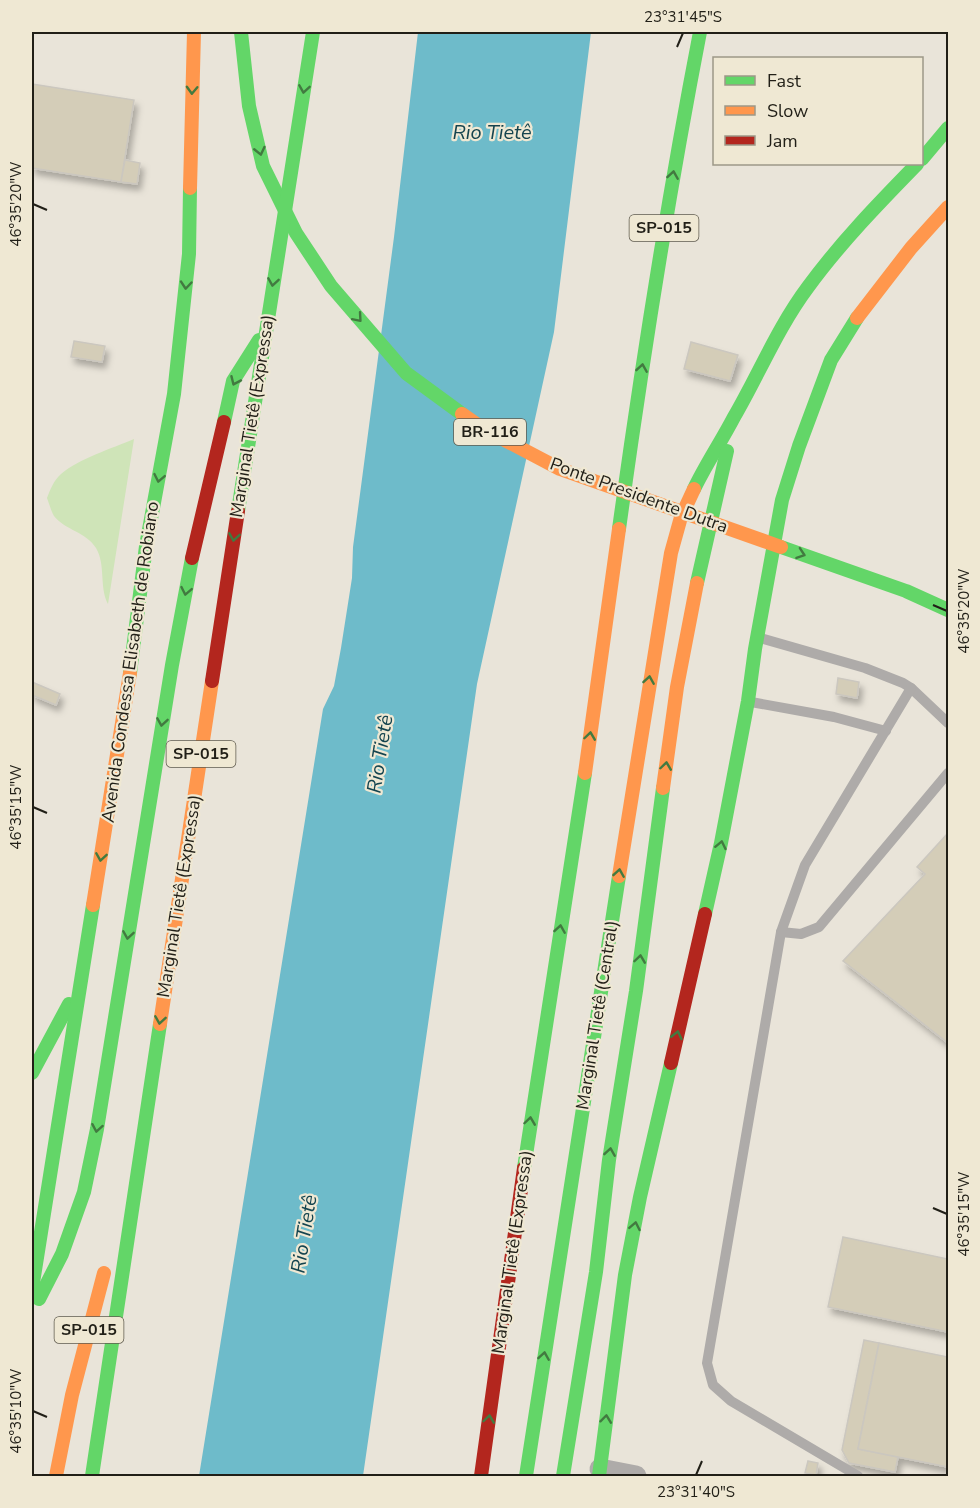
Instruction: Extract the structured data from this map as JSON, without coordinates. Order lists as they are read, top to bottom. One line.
{"streets":{"highway":["SP-015","Marginal Tietê (Expressa)","BR-116","Ponte Presidente Dutra","Avenida Condessa Elisabeth de Robiano","Marginal Tietê (Central)"]},"crossings":[["SP-015","Marginal Tietê (Expressa)"]],"one_way":["Ponte Presidente Dutra"],"water":["Rio Tietê"],"legend":["Fast","Slow","Jam"],"coordinates":["23°31'45\"S","46°35'20\"W","46°35'15\"W","46°35'10\"W","23°31'40\"S"]}
